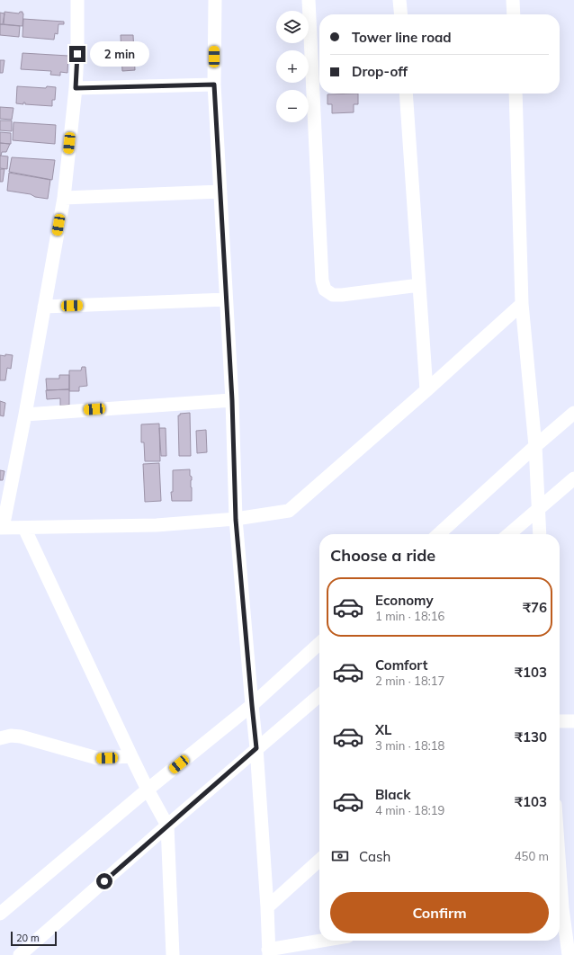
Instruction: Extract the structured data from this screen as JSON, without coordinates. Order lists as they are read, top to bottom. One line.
{"scale_bar":"20 m","page":{"map_buttons":["+","−"],"banner":["Tower line road","Drop-off"],"bubble":"2 min","heading":"Choose a ride","list":[{"name":"Economy","note":"1 min · 18:16","value":"₹76"},{"name":"Comfort","note":"2 min · 18:17","value":"₹103"},{"name":"XL","note":"3 min · 18:18","value":"₹130"},{"name":"Black","note":"4 min · 18:19","value":"₹103"}],"pay":["Cash","450 m"],"buttons":"Confirm","scale":"20 m"}}
